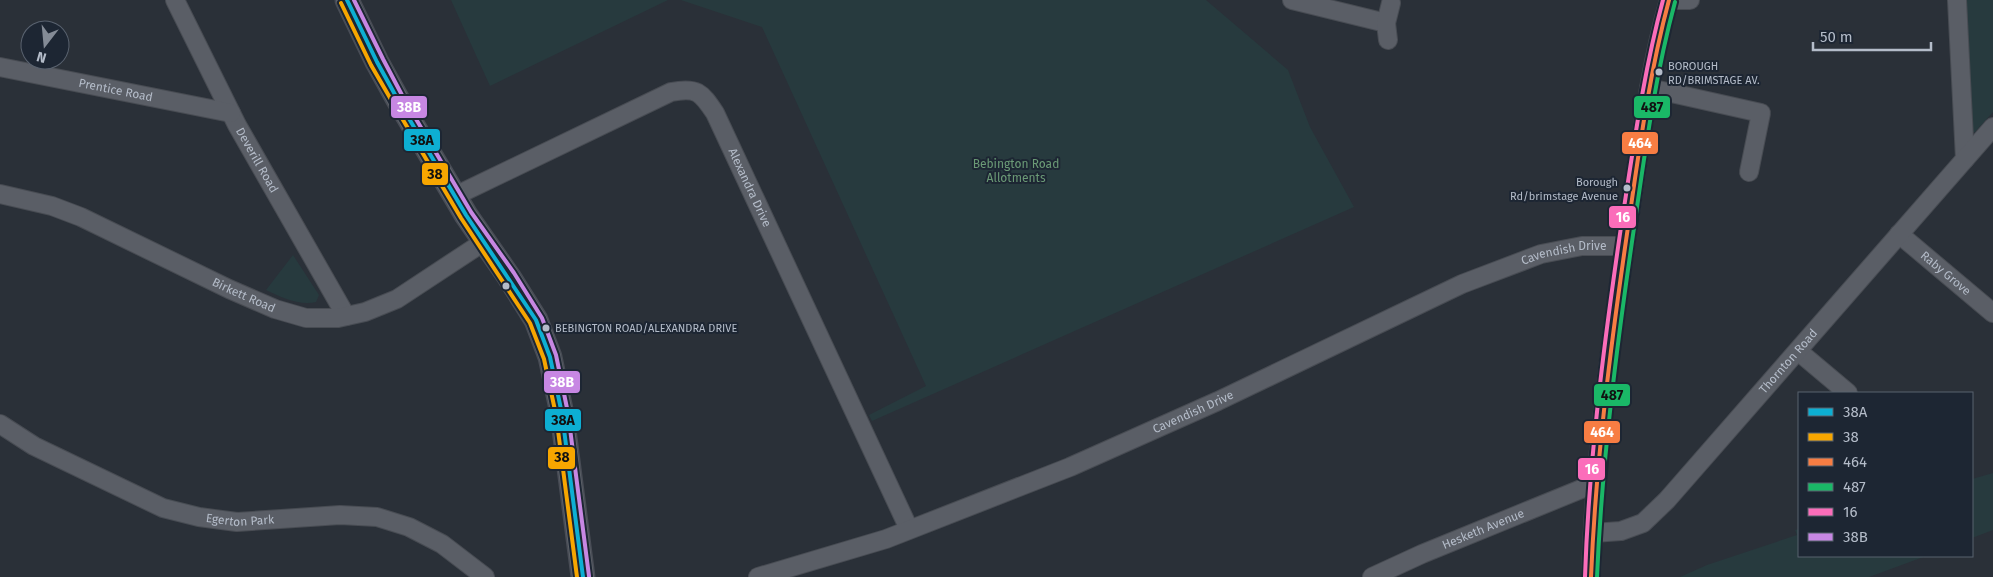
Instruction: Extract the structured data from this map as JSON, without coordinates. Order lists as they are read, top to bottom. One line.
{"streets":{"street":["Prentice Road","Deverill Road","Alexandra Drive","Cavendish Drive","Raby Grove","Birkett Road","Thornton Road","Egerton Park","Hesketh Avenue"]},"crossings":[["Prentice Road","Deverill Road"],["Deverill Road","Birkett Road"],["Alexandra Drive","Cavendish Drive"],["Raby Grove","Thornton Road"]],"parks":["Bebington Road Allotments"],"places":["BOROUGH RD/BRIMSTAGE AV.","Borough Rd/brimstage Avenue","BEBINGTON ROAD/ALEXANDRA DRIVE"],"lines":["transit line 38A","transit line 464","transit line 16","transit line 38B","transit line 487","transit line 38"],"legend":["38A","38","464","487","16","38B"],"scale_bar":"50 m","north":"bottom"}
